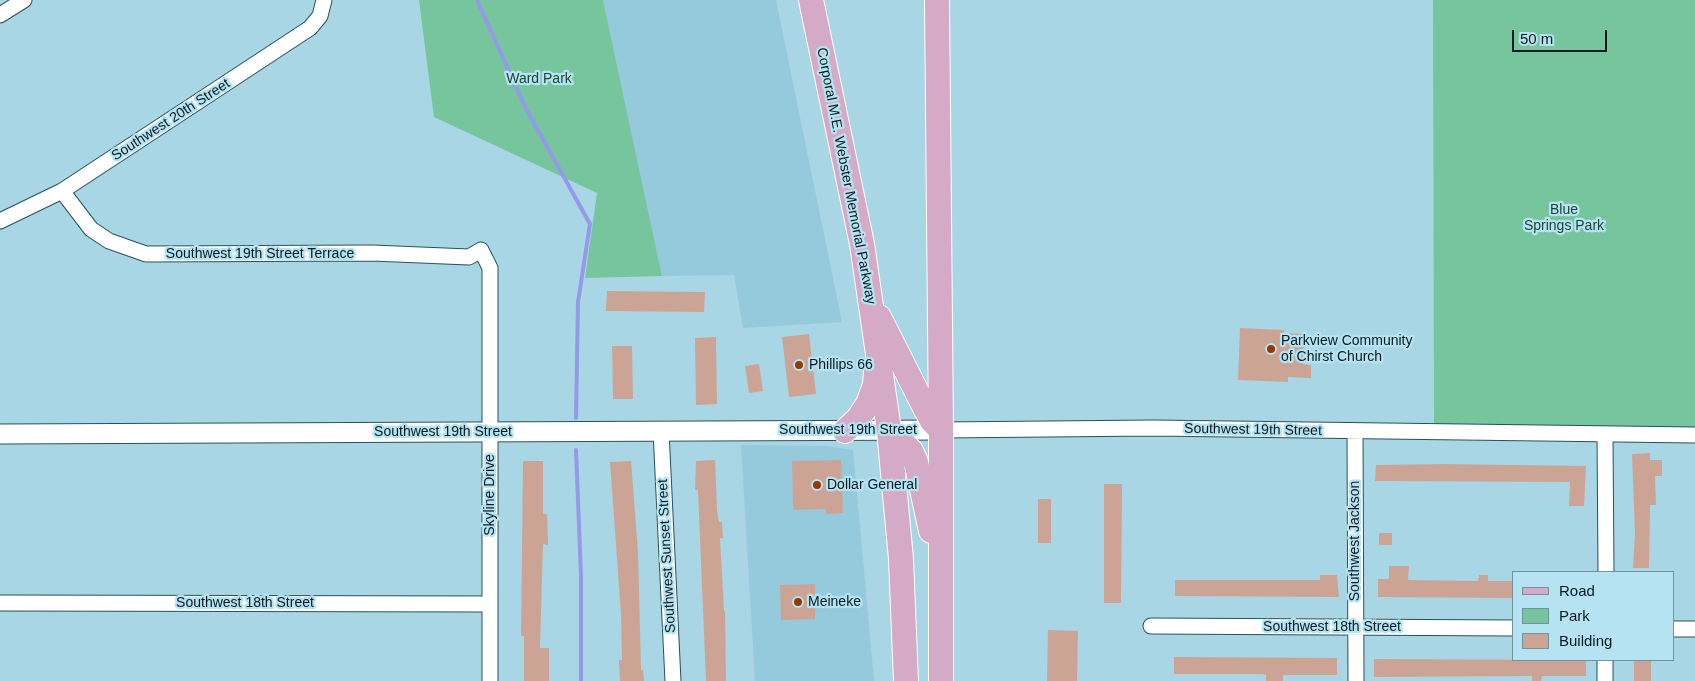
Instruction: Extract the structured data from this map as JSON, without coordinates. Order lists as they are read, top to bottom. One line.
{"streets":{"main road":["Corporal M.E. Webster Memorial Parkway"],"street":["Southwest 20th Street","Southwest 19th Street Terrace","Southwest 19th Street","Skyline Drive","Southwest Jackson","Southwest Sunset Street","Southwest 18th Street"]},"crossings":[["Southwest 20th Street","Southwest 19th Street Terrace"],["Corporal M.E. Webster Memorial Parkway","Southwest 19th Street"],["Southwest 19th Street Terrace","Skyline Drive"],["Southwest 19th Street","Skyline Drive"],["Southwest 19th Street","Southwest Jackson"],["Southwest 19th Street","Southwest Sunset Street"],["Skyline Drive","Southwest 18th Street"],["Southwest Jackson","Southwest 18th Street"]],"parks":["Ward Park","Blue Springs Park"],"places":["Parkview Community of Chirst Church","Phillips 66","Dollar General","Meineke"],"legend":["Road","Park","Building"],"scale_bar":"50 m"}
